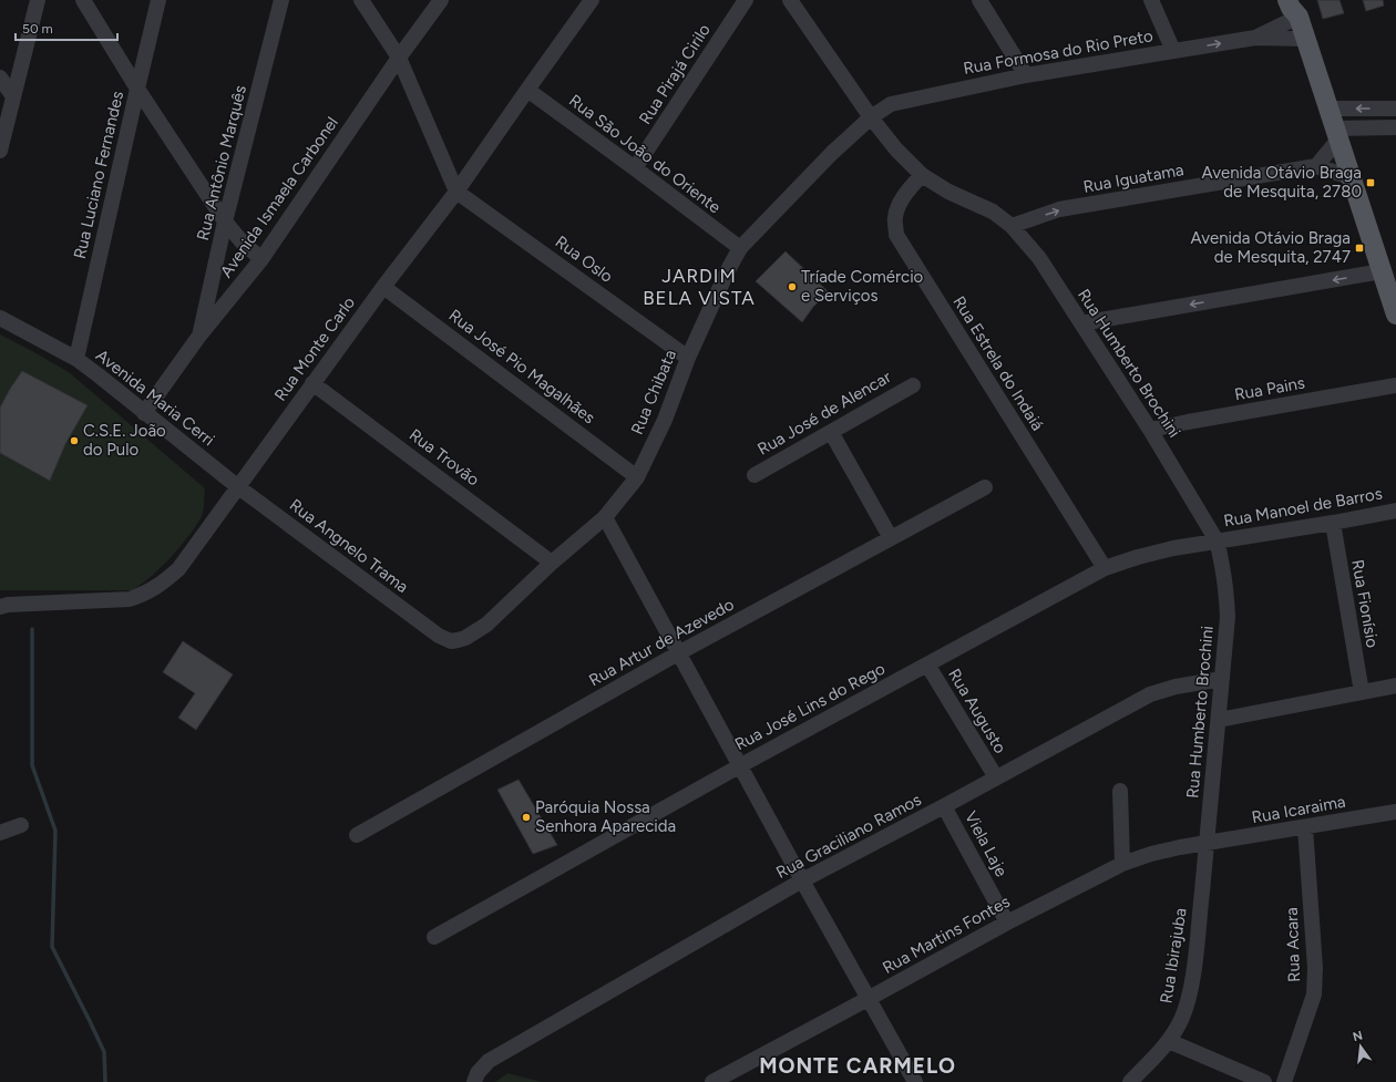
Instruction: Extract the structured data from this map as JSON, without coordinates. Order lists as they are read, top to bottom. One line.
{"streets":{"street":["Rua Formosa do Rio Preto","Rua Pirajá Cirilo","Rua São João do Oriente","Rua Antônio Marquês","Rua Luciano Fernandes","Rua Iguatama","Avenida Ismaela Carbonel","Rua Oslo","Rua Monte Carlo","Rua Estrela do Indaiá","Rua Humberto Brochini","Rua José Pio Magalhães","Rua Pains","Rua Chibata","Avenida Maria Cerri","Rua José de Alencar","Rua Trovão","Rua Manoel de Barros","Rua Angnelo Trama","Rua Fionísio","Rua Artur de Azevedo","Rua José Lins do Rego","Rua Augusto","Rua Icaraima","Rua Graciliano Ramos","Viela Laje","Rua Martins Fontes","Rua Acara","Rua Ibirajuba"]},"crossings":[["Rua Formosa do Rio Preto","Rua Humberto Brochini"],["Rua Formosa do Rio Preto","Rua Chibata"],["Rua Pirajá Cirilo","Rua São João do Oriente"],["Rua São João do Oriente","Rua Monte Carlo"],["Rua São João do Oriente","Rua Chibata"],["Rua Antônio Marquês","Avenida Ismaela Carbonel"],["Rua Luciano Fernandes","Avenida Maria Cerri"],["Rua Iguatama","Rua Humberto Brochini"],["Avenida Ismaela Carbonel","Avenida Maria Cerri"],["Rua Oslo","Rua Monte Carlo"],["Rua Oslo","Rua Chibata"],["Rua Monte Carlo","Rua José Pio Magalhães"],["Rua Monte Carlo","Avenida Maria Cerri"],["Rua Monte Carlo","Rua Trovão"],["Rua Monte Carlo","Rua Angnelo Trama"],["Rua Estrela do Indaiá","Rua Humberto Brochini"],["Rua Estrela do Indaiá","Rua José Lins do Rego"],["Rua Humberto Brochini","Rua Pains"],["Rua Humberto Brochini","Rua Chibata"],["Rua Humberto Brochini","Rua Manoel de Barros"],["Rua Humberto Brochini","Rua José Lins do Rego"],["Rua Humberto Brochini","Rua Icaraima"],["Rua Humberto Brochini","Rua Graciliano Ramos"],["Rua Humberto Brochini","Rua Martins Fontes"],["Rua Humberto Brochini","Rua Ibirajuba"],["Rua José Pio Magalhães","Rua Chibata"],["Rua Chibata","Rua Trovão"],["Rua Chibata","Rua Angnelo Trama"],["Avenida Maria Cerri","Rua Angnelo Trama"],["Rua Manoel de Barros","Rua Fionísio"],["Rua Manoel de Barros","Rua José Lins do Rego"],["Rua José Lins do Rego","Rua Augusto"],["Rua Augusto","Rua Graciliano Ramos"],["Rua Icaraima","Rua Martins Fontes"],["Rua Icaraima","Rua Acara"],["Rua Icaraima","Rua Ibirajuba"],["Rua Graciliano Ramos","Viela Laje"],["Viela Laje","Rua Martins Fontes"],["Rua Martins Fontes","Rua Ibirajuba"]],"districts":["JARDIM BELA VISTA","MONTE CARMELO"],"places":{"transit":["Avenida Otávio Braga de Mesquita, 2780","Avenida Otávio Braga de Mesquita, 2747"],"other":["Tríade Comércio e Serviços","C.S.E. João do Pulo","Paróquia Nossa Senhora Aparecida"]},"scale_bar":"50 m","north":"top"}
